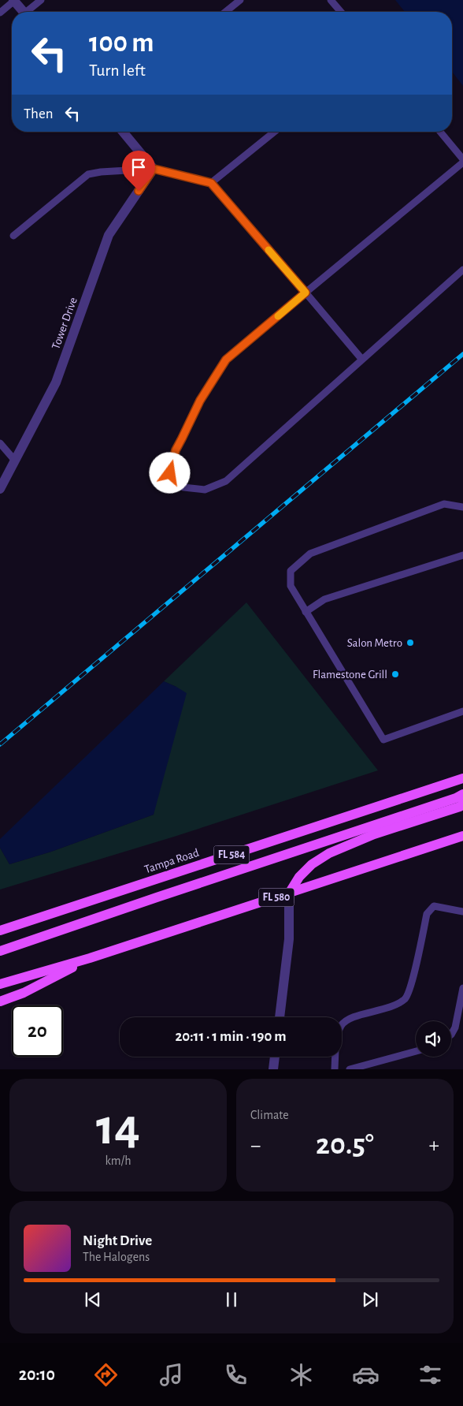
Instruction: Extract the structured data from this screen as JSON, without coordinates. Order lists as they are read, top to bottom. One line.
{"streets":{"main road":["FL 584","Tampa Road","FL 580"],"street":["Tower Drive"]},"places":["Salon Metro","Flamestone Grill"],"page":{"turn":["100 m","Turn left"],"then":"Then","limit":"20","trip":"20:11 · 1 min · 190 m","tile":[["14","km/h"],"Climate"],"heat":["−","20.5°","+"],"song":["Night Drive","The Halogens"],"tabs":"20:10"}}
